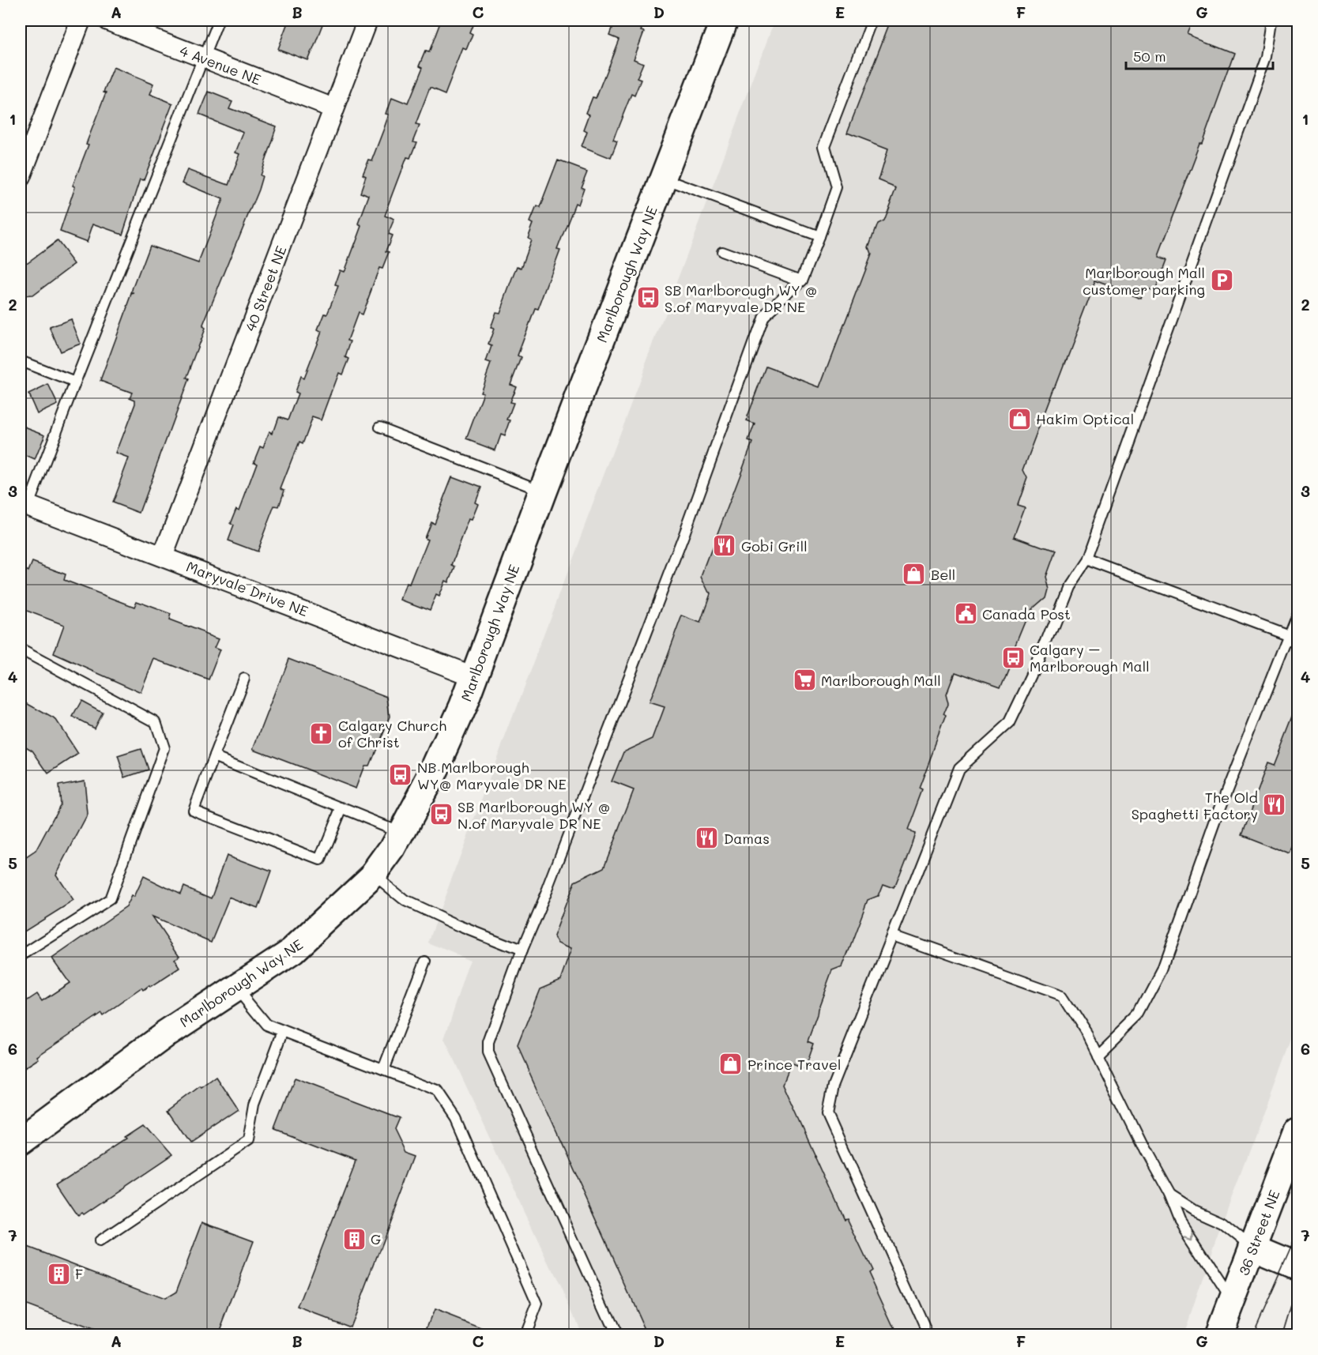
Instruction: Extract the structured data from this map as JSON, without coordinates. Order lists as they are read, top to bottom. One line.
{"streets":{"street":["4 Avenue NE","Marlborough Way NE","40 Street NE","Maryvale Drive NE","36 Street NE"]},"crossings":[["4 Avenue NE","40 Street NE"],["Marlborough Way NE","Maryvale Drive NE"],["40 Street NE","Maryvale Drive NE"]],"places":{"parking":["Marlborough Mall customer parking"],"bus stop":["SB Marlborough WY @ S.of Maryvale DR NE","Calgary – Marlborough Mall","NB Marlborough WY@ Maryvale DR NE","SB Marlborough WY @ N.of Maryvale DR NE"],"shop":["Hakim Optical","Bell","Prince Travel"],"restaurant":["Gobi Grill","The Old Spaghetti Factory","Damas"],"public building":["Canada Post"],"supermarket":["Marlborough Mall"],"church":["Calgary Church of Christ"],"building":["G","F"]},"scale_bar":"50 m","grid":{"columns":["A","B","C","D","E","F","G"],"rows":["1","2","3","4","5","6","7"]}}
